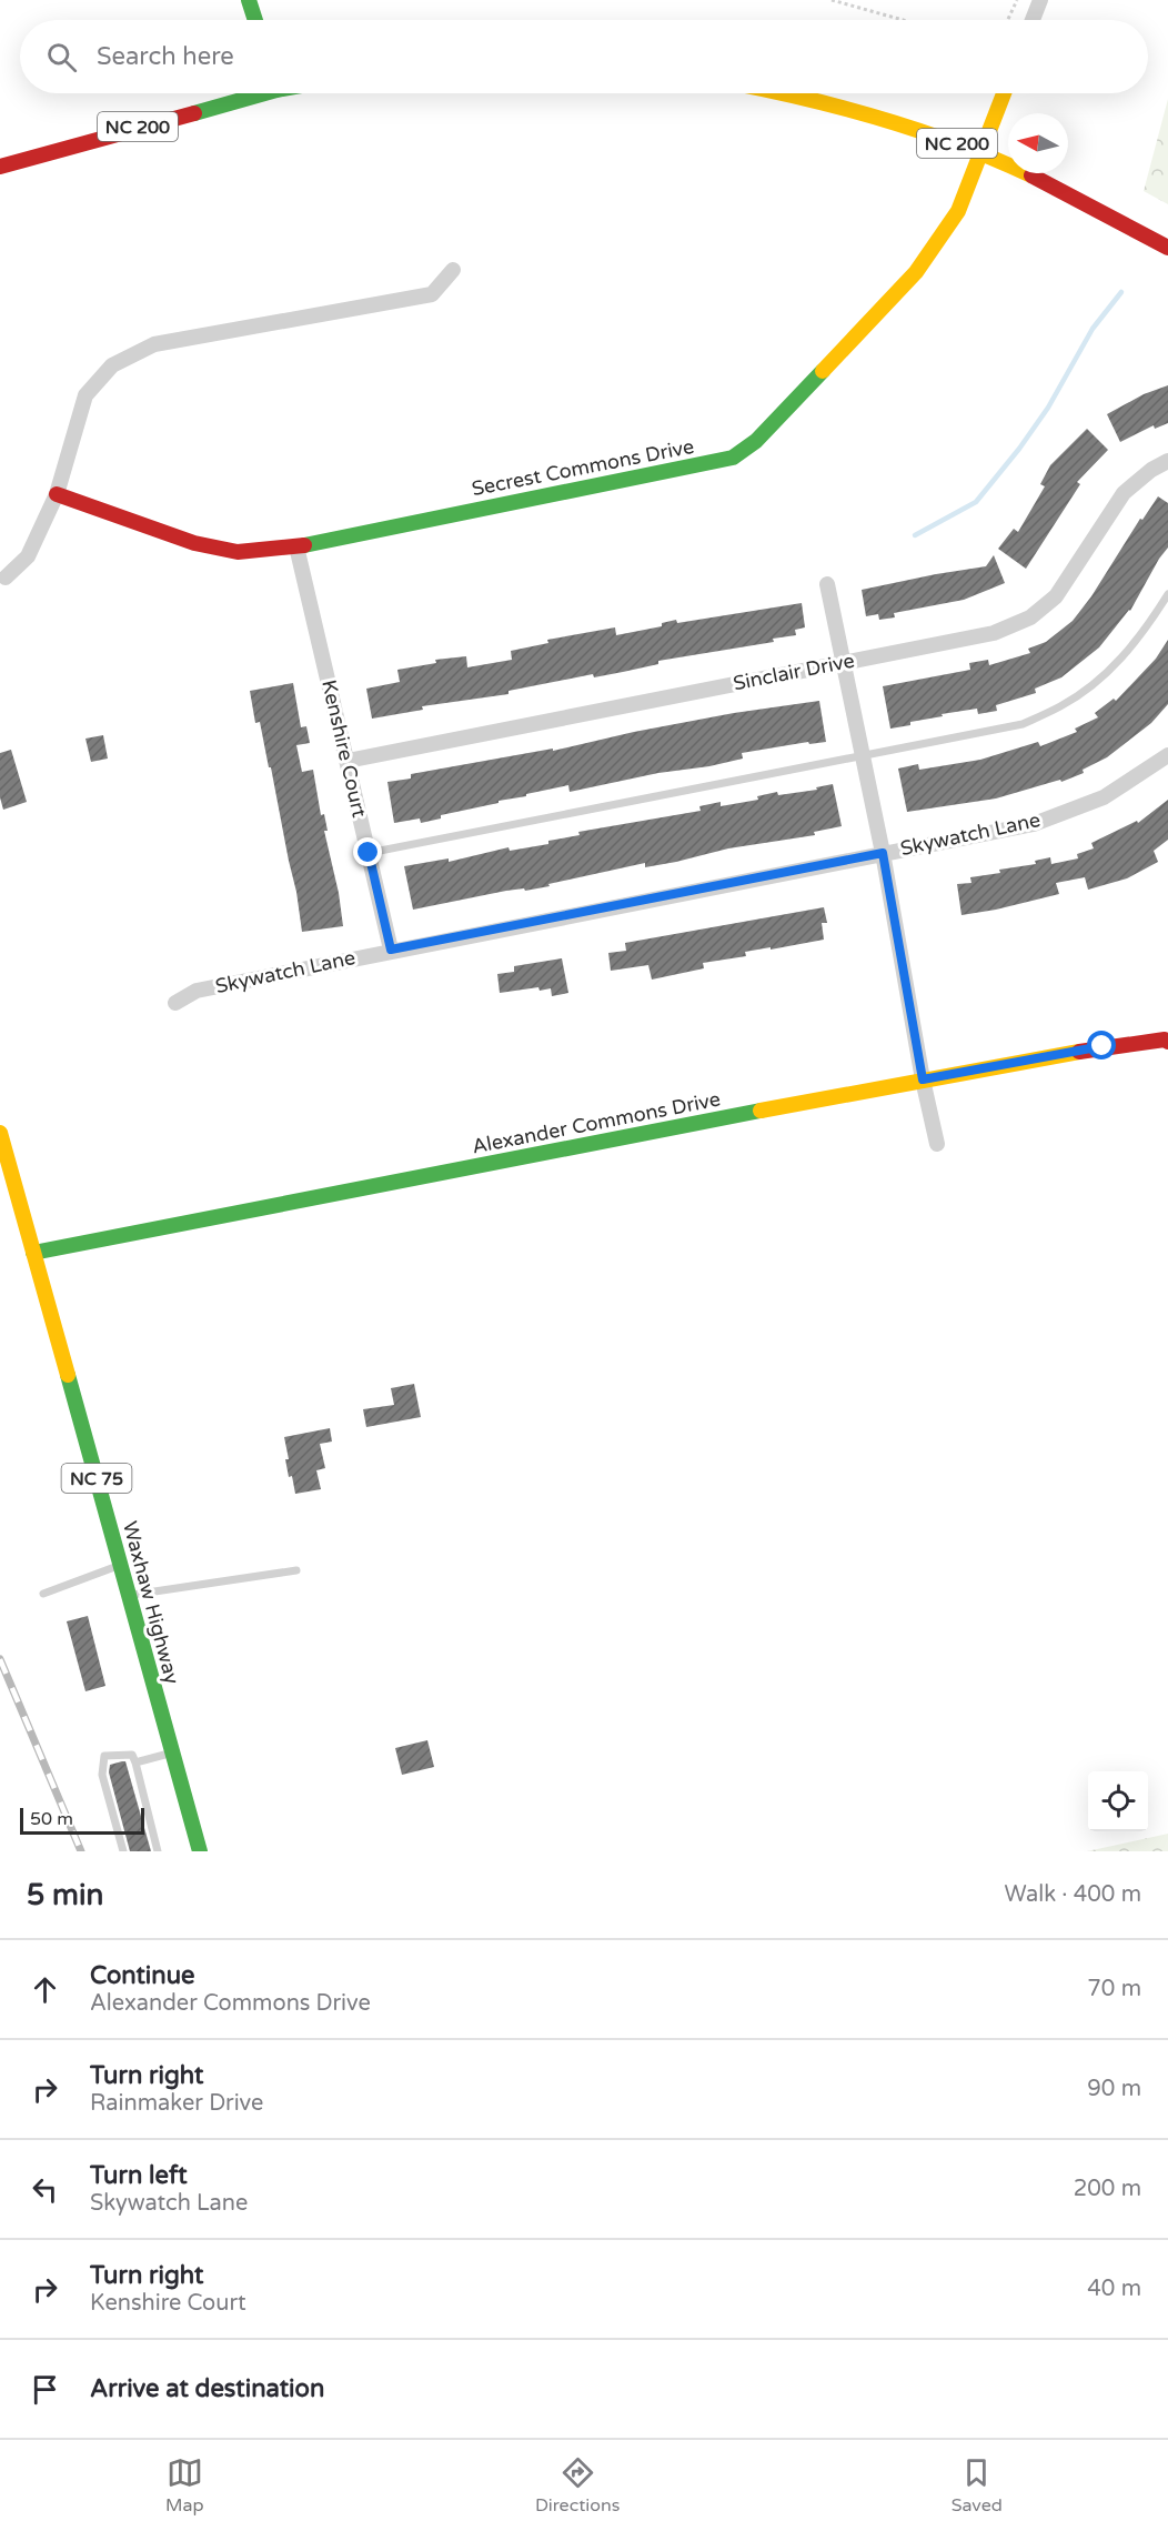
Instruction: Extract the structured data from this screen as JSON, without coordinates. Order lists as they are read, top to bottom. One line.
{"streets":{"street":["NC 200","Secrest Commons Drive","Sinclair Drive","Kenshire Court","Skywatch Lane","Alexander Commons Drive","NC 75","Waxhaw Highway"]},"crossings":[["NC 200","Secrest Commons Drive"],["Secrest Commons Drive","Kenshire Court"],["Sinclair Drive","Kenshire Court"],["Kenshire Court","Skywatch Lane"],["Alexander Commons Drive","Waxhaw Highway"]],"scale_bar":"50 m","north":"left","page":{"search":"Search here","scale":"50 m","heading":["5 min","Walk · 400 m"],"list":[["Continue","Alexander Commons Drive","70 m"],["Turn right","Rainmaker Drive","90 m"],["Turn left","Skywatch Lane","200 m"],["Turn right","Kenshire Court","40 m"],"Arrive at destination"],"nav":["Map","Directions","Saved"]}}
